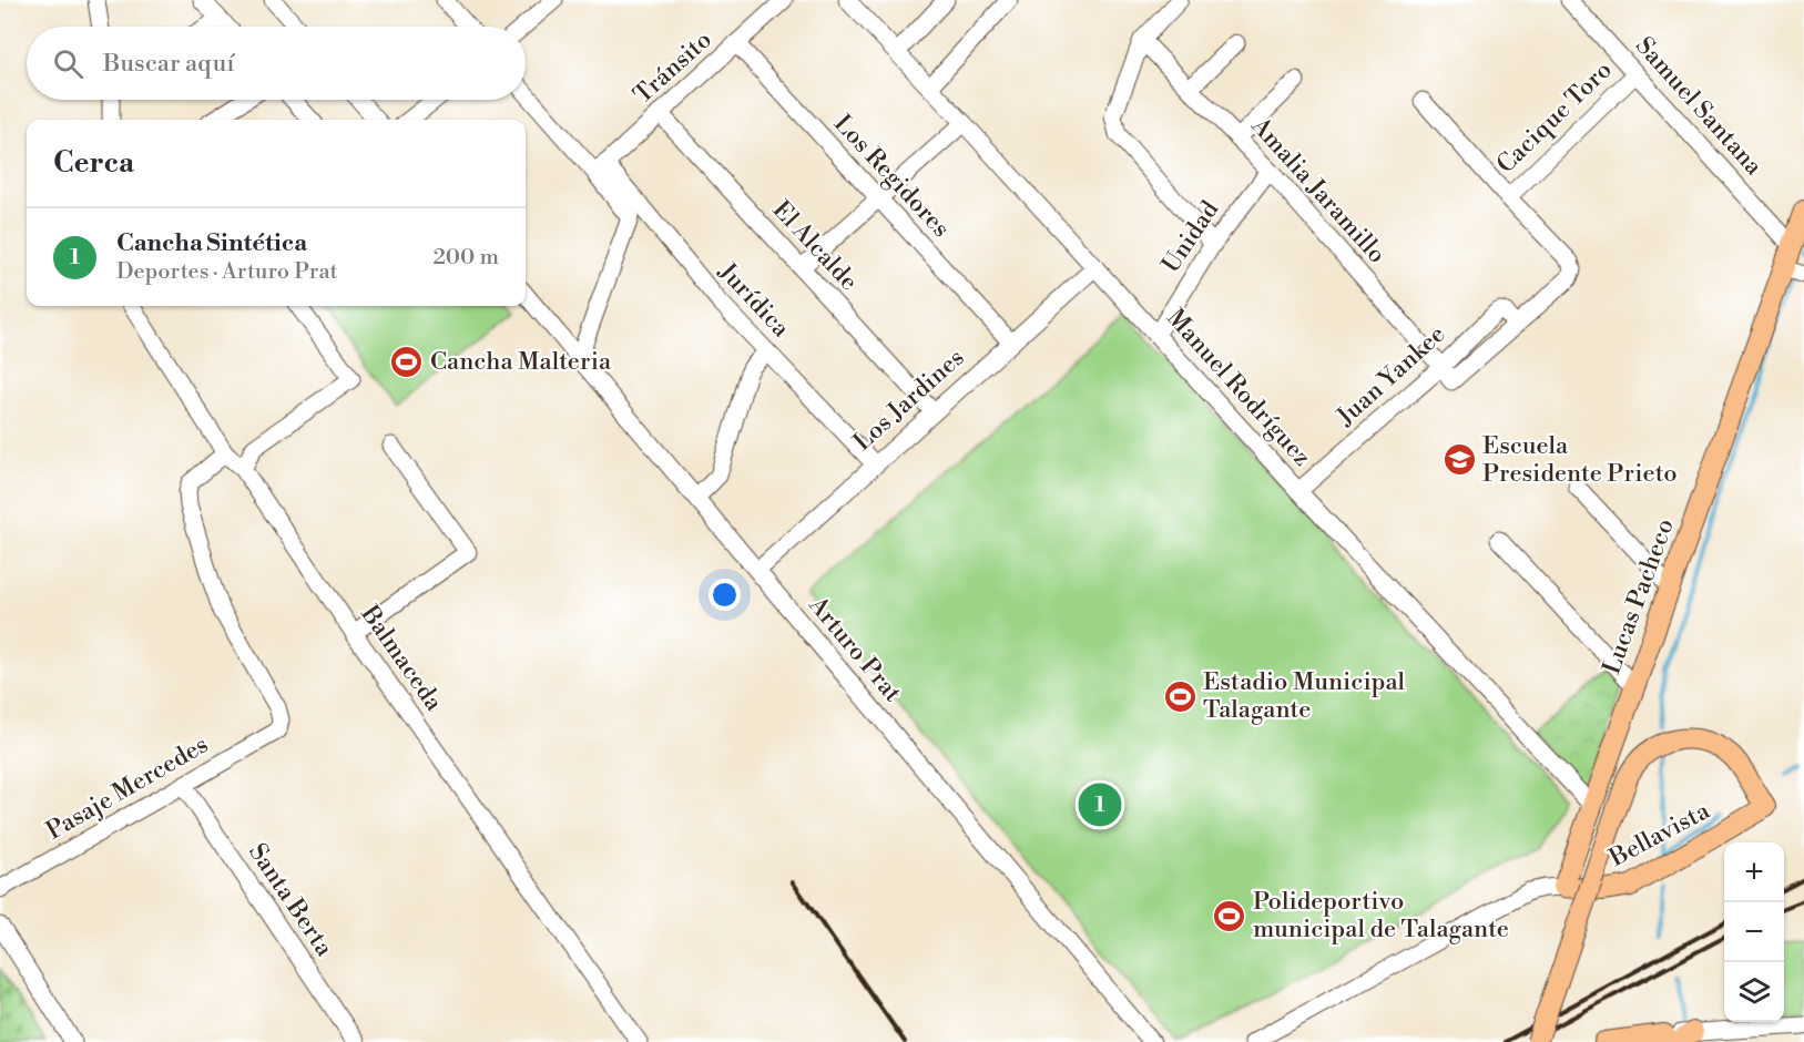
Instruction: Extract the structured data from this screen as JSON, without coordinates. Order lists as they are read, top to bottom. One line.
{"streets":{"main road":["Lucas Pacheco","Bellavista"],"street":["Tránsito","Samuel Santana","Cacique Toro","Los Regidores","Amalia Jaramillo","Unidad","El Alcalde","Jurídica","Juan Yankee","Manuel Rodríguez","Los Jardines","Arturo Prat","Balmaceda","Pasaje Mercedes","Santa Berta"]},"crossings":[["Tránsito","Los Regidores"],["Tránsito","El Alcalde"],["Tránsito","Jurídica"],["Samuel Santana","Cacique Toro"],["Samuel Santana","Lucas Pacheco"],["Los Regidores","Los Jardines"],["Amalia Jaramillo","Unidad"],["Amalia Jaramillo","Juan Yankee"],["Unidad","Manuel Rodríguez"],["El Alcalde","Los Jardines"],["Jurídica","Los Jardines"],["Juan Yankee","Manuel Rodríguez"],["Manuel Rodríguez","Los Jardines"],["Manuel Rodríguez","Lucas Pacheco"],["Los Jardines","Arturo Prat"],["Lucas Pacheco","Bellavista"],["Balmaceda","Pasaje Mercedes"],["Pasaje Mercedes","Santa Berta"]],"places":{"sports":["Cancha Malteria","Estadio Municipal Talagante","Polideportivo municipal de Talagante"],"school or university":["Escuela Presidente Prieto"]},"page":{"search":"Buscar aquí","heading":"Cerca","list":[{"mark":"1","name":"Cancha Sintética","note":"Deportes · Arturo Prat","value":"200 m"}],"pins":"1","map_buttons":["+","−"]}}
